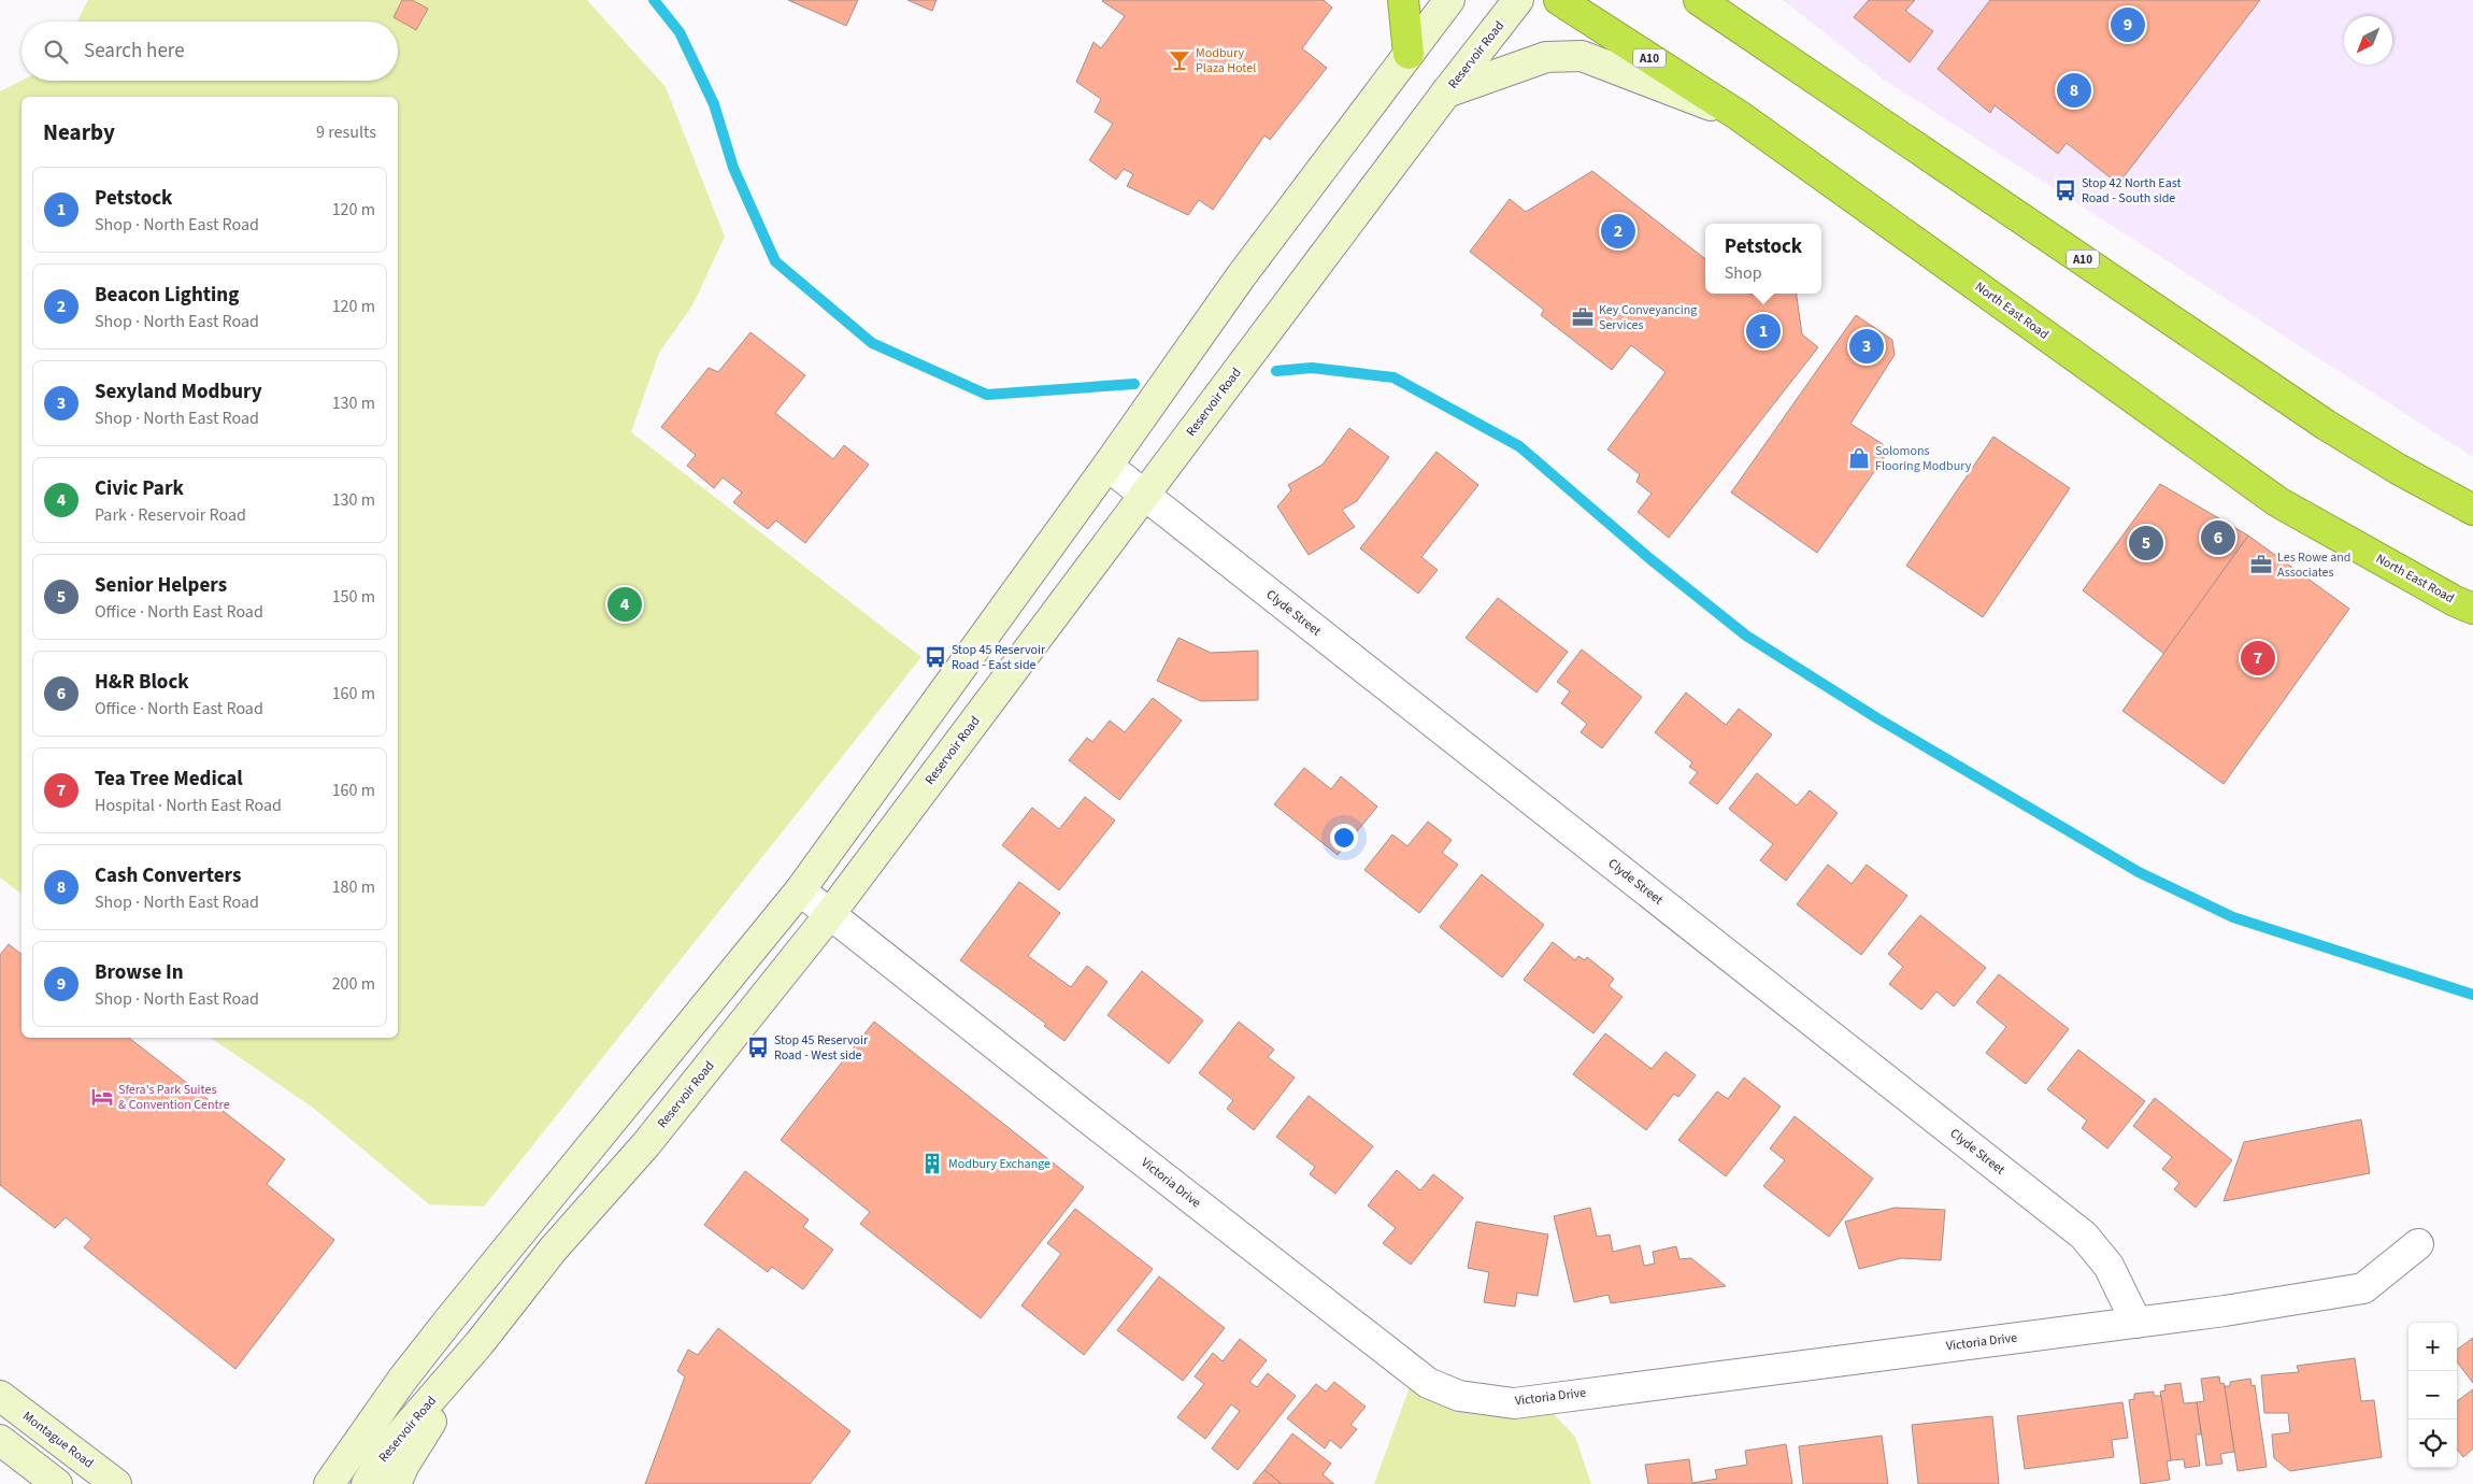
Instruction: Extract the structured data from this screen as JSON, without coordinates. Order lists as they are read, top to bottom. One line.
{"streets":{"highway":["A10","North East Road"],"main road":["Reservoir Road","Montague Road"],"street":["Clyde Street","Victoria Drive"]},"crossings":[["Reservoir Road","Clyde Street"],["Reservoir Road","Victoria Drive"],["Clyde Street","Victoria Drive"]],"places":{"bar":["Modbury Plaza Hotel"],"bus stop":["Stop 42 North East Road - South side","Stop 45 Reservoir Road - East side","Stop 45 Reservoir Road - West side"],"office":["Key Conveyancing Services","Les Rowe and Associates"],"shop":["Solomons Flooring Modbury"],"hotel":["Sfera's Park Suites & Convention Centre"],"building":["Modbury Exchange"]},"north":"bottom left","page":{"pins":["9","8","2","1","3","6","5","4","7"],"search":"Search here","heading":["Nearby","9 results"],"list":[{"mark":"1","name":"Petstock","note":"Shop · North East Road","value":"120 m"},{"mark":"2","name":"Beacon Lighting","note":"Shop · North East Road","value":"120 m"},{"mark":"3","name":"Sexyland Modbury","note":"Shop · North East Road","value":"130 m"},{"mark":"4","name":"Civic Park","note":"Park · Reservoir Road","value":"130 m"},{"mark":"5","name":"Senior Helpers","note":"Office · North East Road","value":"150 m"},{"mark":"6","name":"H&R Block","note":"Office · North East Road","value":"160 m"},{"mark":"7","name":"Tea Tree Medical","note":"Hospital · North East Road","value":"160 m"},{"mark":"8","name":"Cash Converters","note":"Shop · North East Road","value":"180 m"},{"mark":"9","name":"Browse In","note":"Shop · North East Road","value":"200 m"}],"popup":["Petstock","Shop"],"map_buttons":["+","−"]}}
